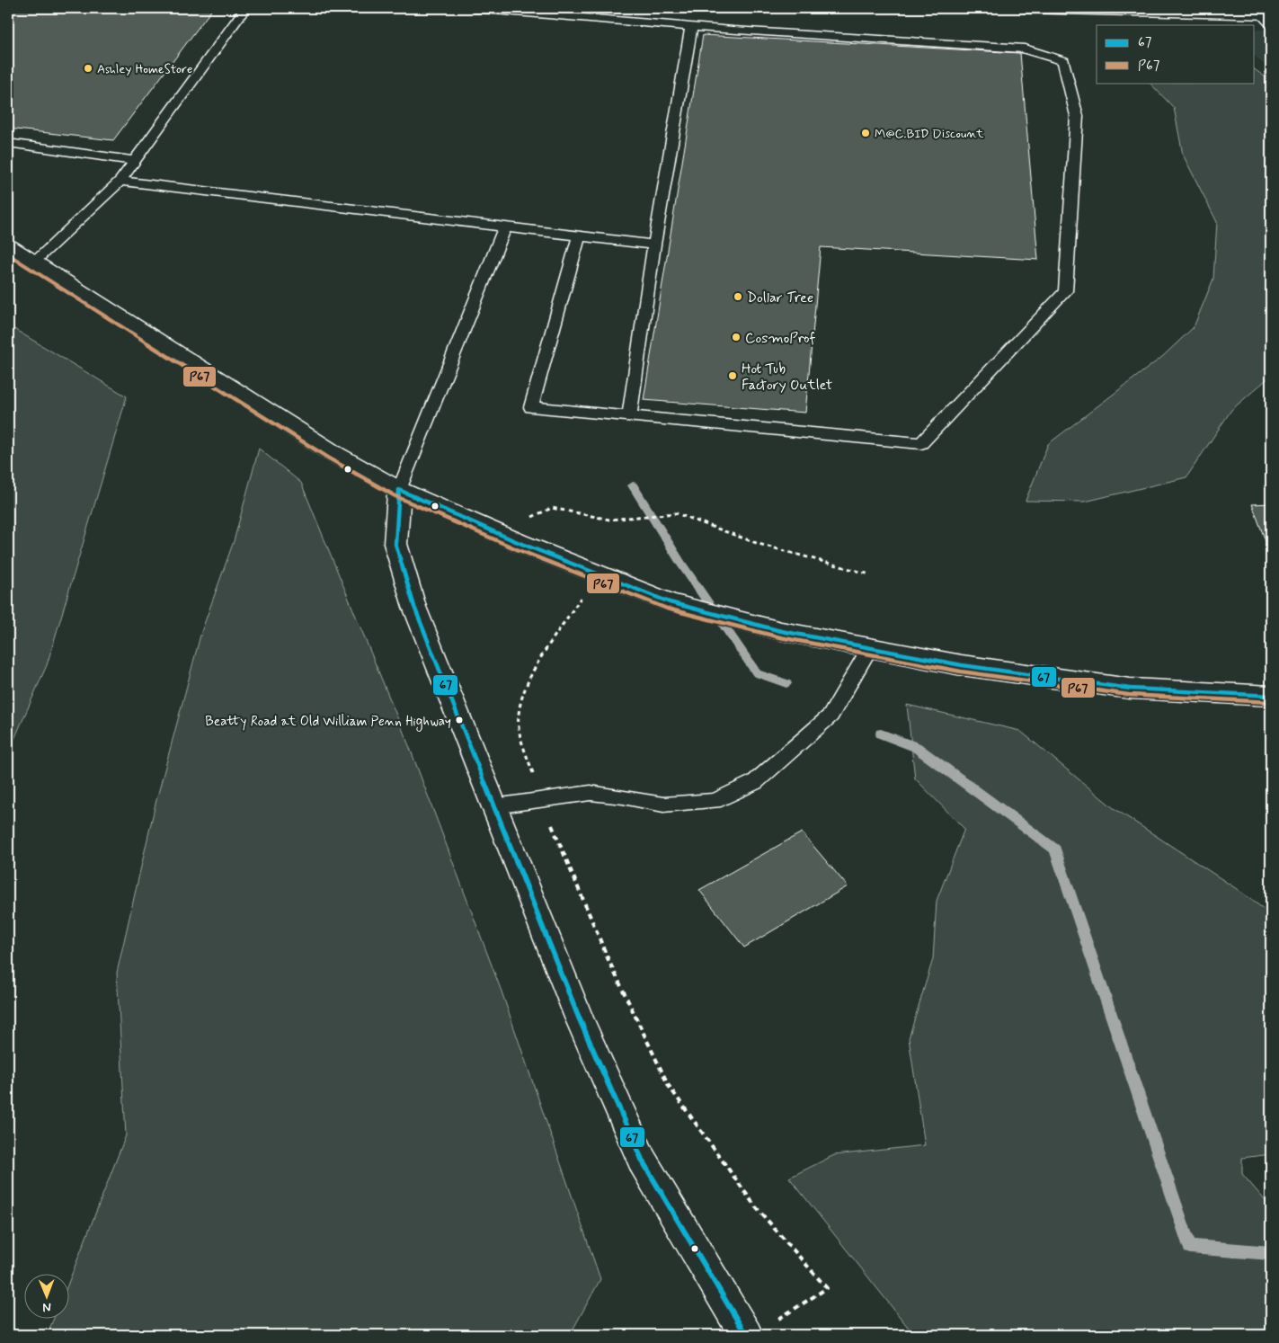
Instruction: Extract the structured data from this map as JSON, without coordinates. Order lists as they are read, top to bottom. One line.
{"places":["Ashley HomeStore","M@C.BID Discount","Dollar Tree","CosmoProf","Hot Tub Factory Outlet","Beatty Road at Old William Penn Highway"],"lines":["transit line P67","transit line 67"],"legend":["67","P67"],"north":"bottom"}
